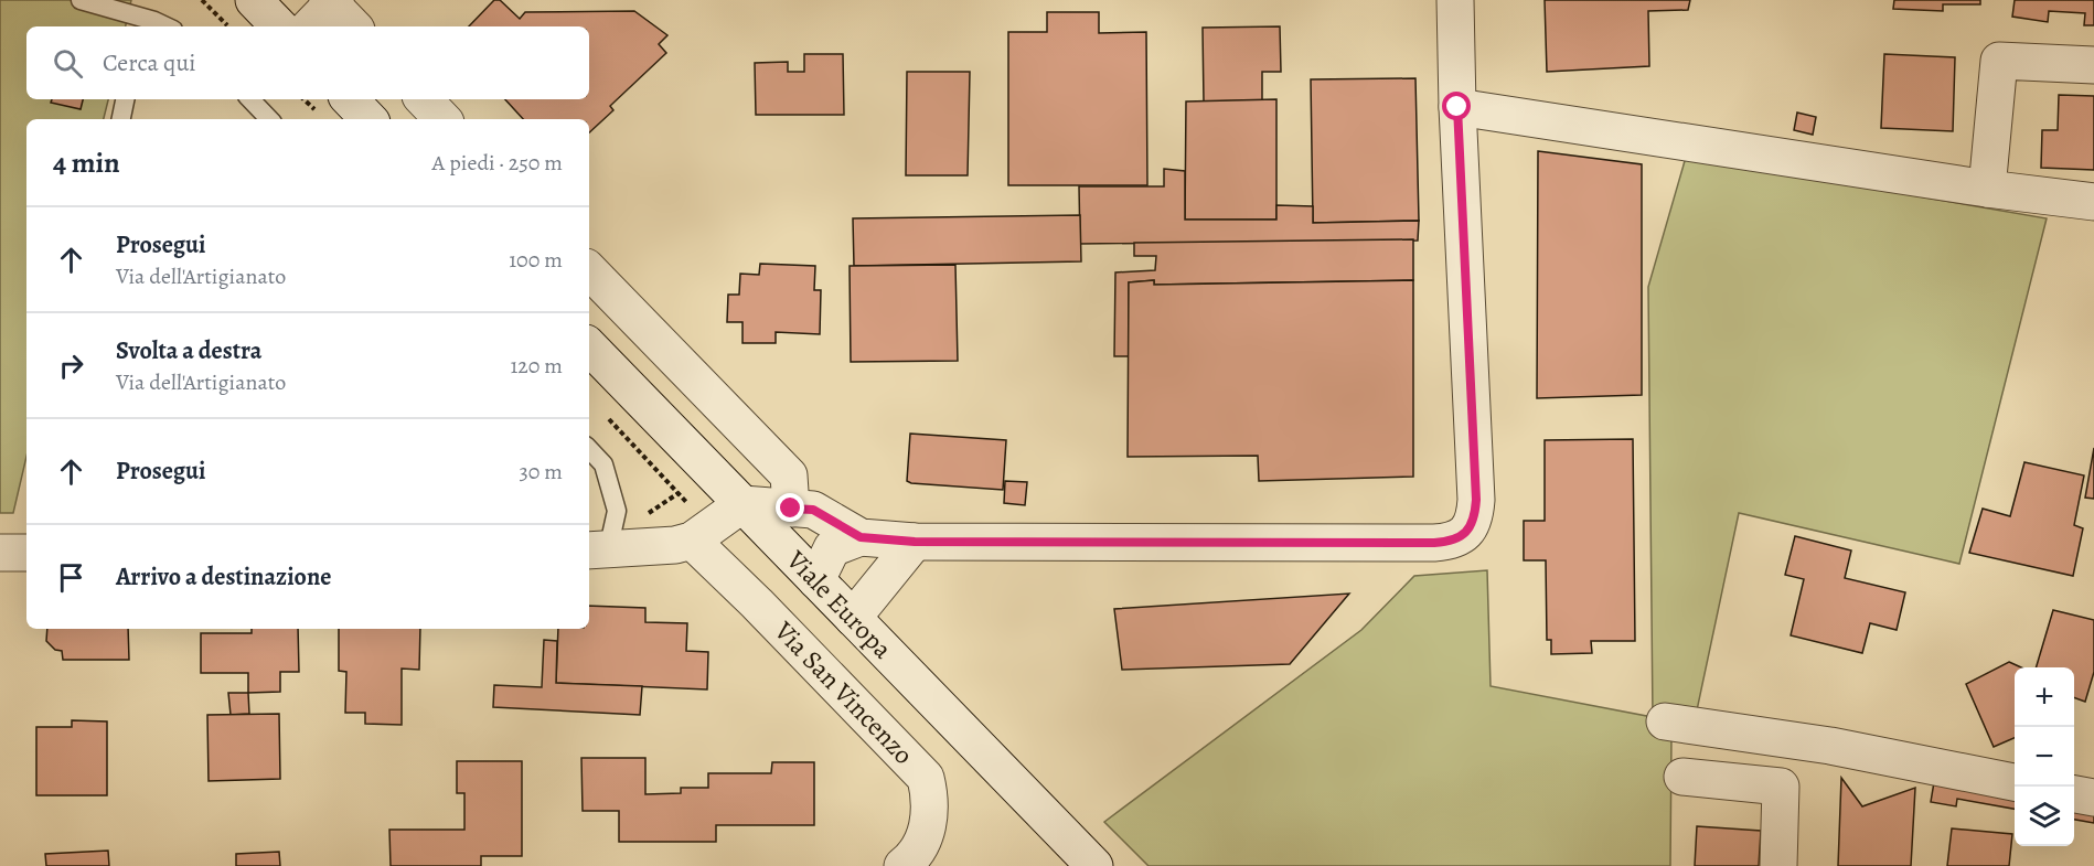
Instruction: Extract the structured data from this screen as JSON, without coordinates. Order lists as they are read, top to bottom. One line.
{"streets":{"street":["Viale Europa","Via San Vincenzo"]},"page":{"search":"Cerca qui","heading":["4 min","A piedi · 250 m"],"list":[["Prosegui","Via dell'Artigianato","100 m"],["Svolta a destra","Via dell'Artigianato","120 m"],["Prosegui","30 m"],"Arrivo a destinazione"],"map_buttons":["+","−"]}}
